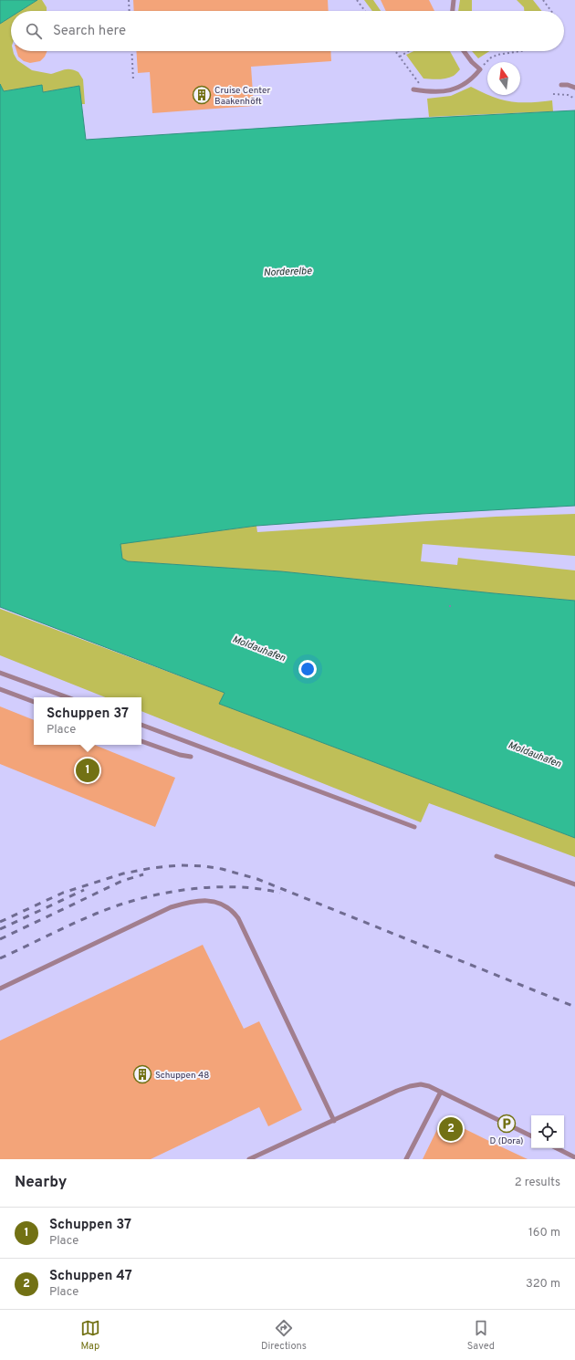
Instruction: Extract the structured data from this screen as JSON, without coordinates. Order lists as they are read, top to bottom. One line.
{"water":["Norderelbe","Moldauhafen"],"places":{"building":["Cruise Center Baakenhöft","Schuppen 48"],"parking":["D (Dora)"]},"north":"top","page":{"search":"Search here","popup":["Schuppen 37","Place"],"pins":["1","2"],"heading":["Nearby","2 results"],"list":[{"mark":"1","name":"Schuppen 37","note":"Place","value":"160 m"},{"mark":"2","name":"Schuppen 47","note":"Place","value":"320 m"}],"nav":["Map","Directions","Saved"]}}
